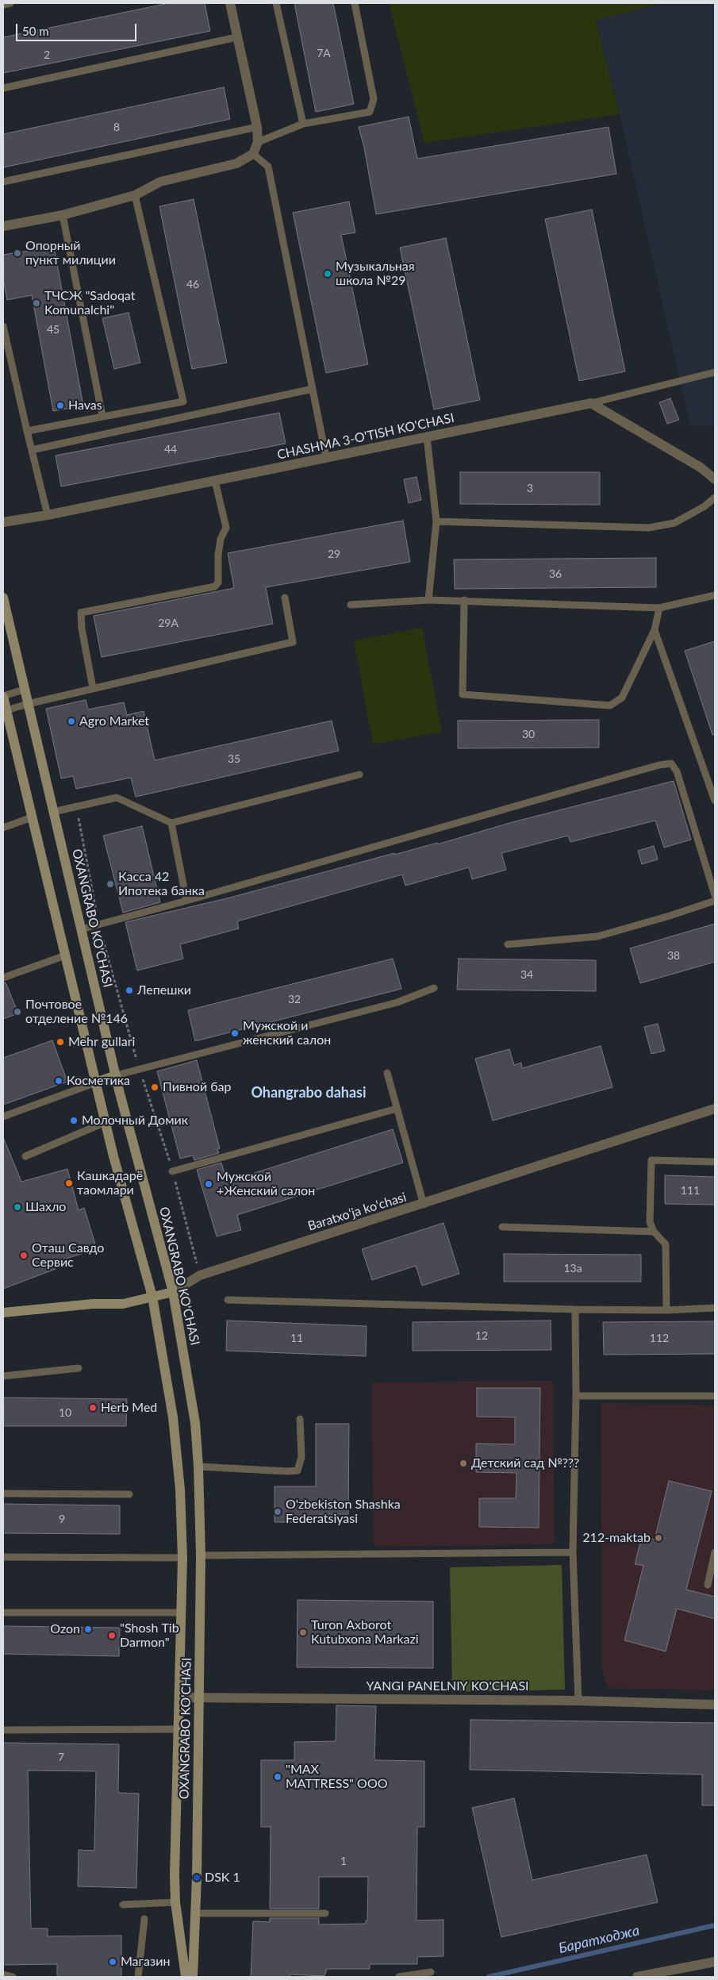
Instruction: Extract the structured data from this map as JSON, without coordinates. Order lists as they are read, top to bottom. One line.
{"streets":{"main road":["OXANGRABO KO'CHASI","Baratxoʻja koʻchasi"],"street":["CHASHMA 3-O'TISH KO'CHASI","YANGI PANELNIY KO'CHASI"]},"crossings":[["OXANGRABO KO'CHASI","Baratxoʻja koʻchasi"],["OXANGRABO KO'CHASI","YANGI PANELNIY KO'CHASI"]],"districts":["Ohangrabo dahasi"],"water":["Баратходжа"],"places":["Опорный пункт милиции","Музыкальная школа №29","ТЧСЖ \"Sadoqat Komunalchi\"","Havas","Agro Market","Касса 42 Ипотека банка","Лепешки","Почтовое отделение №146","Мужской и женский салон","Mehr gullari","Косметика","Пивной бар","Молочный Домик","Кашкадарё таомлари","Мужской +Женский салон","Шахло","Оташ Савдо Сервис","Herb Med","Детский сад №???","O'zbekiston Shashka Federatsiyasi","212-maktab","Ozon","Turon Axborot Kutubxona Markazi","\"Shosh Tib Darmon\"","\"MAX MATTRESS\" ООО","DSK 1","Магазин"],"house_numbers":["7A","2","8","46","45","44","3","29","36","29А","30","35","38","34","32","111","13а","12","11","112","10","9","7","1"],"scale_bar":"50 m"}
